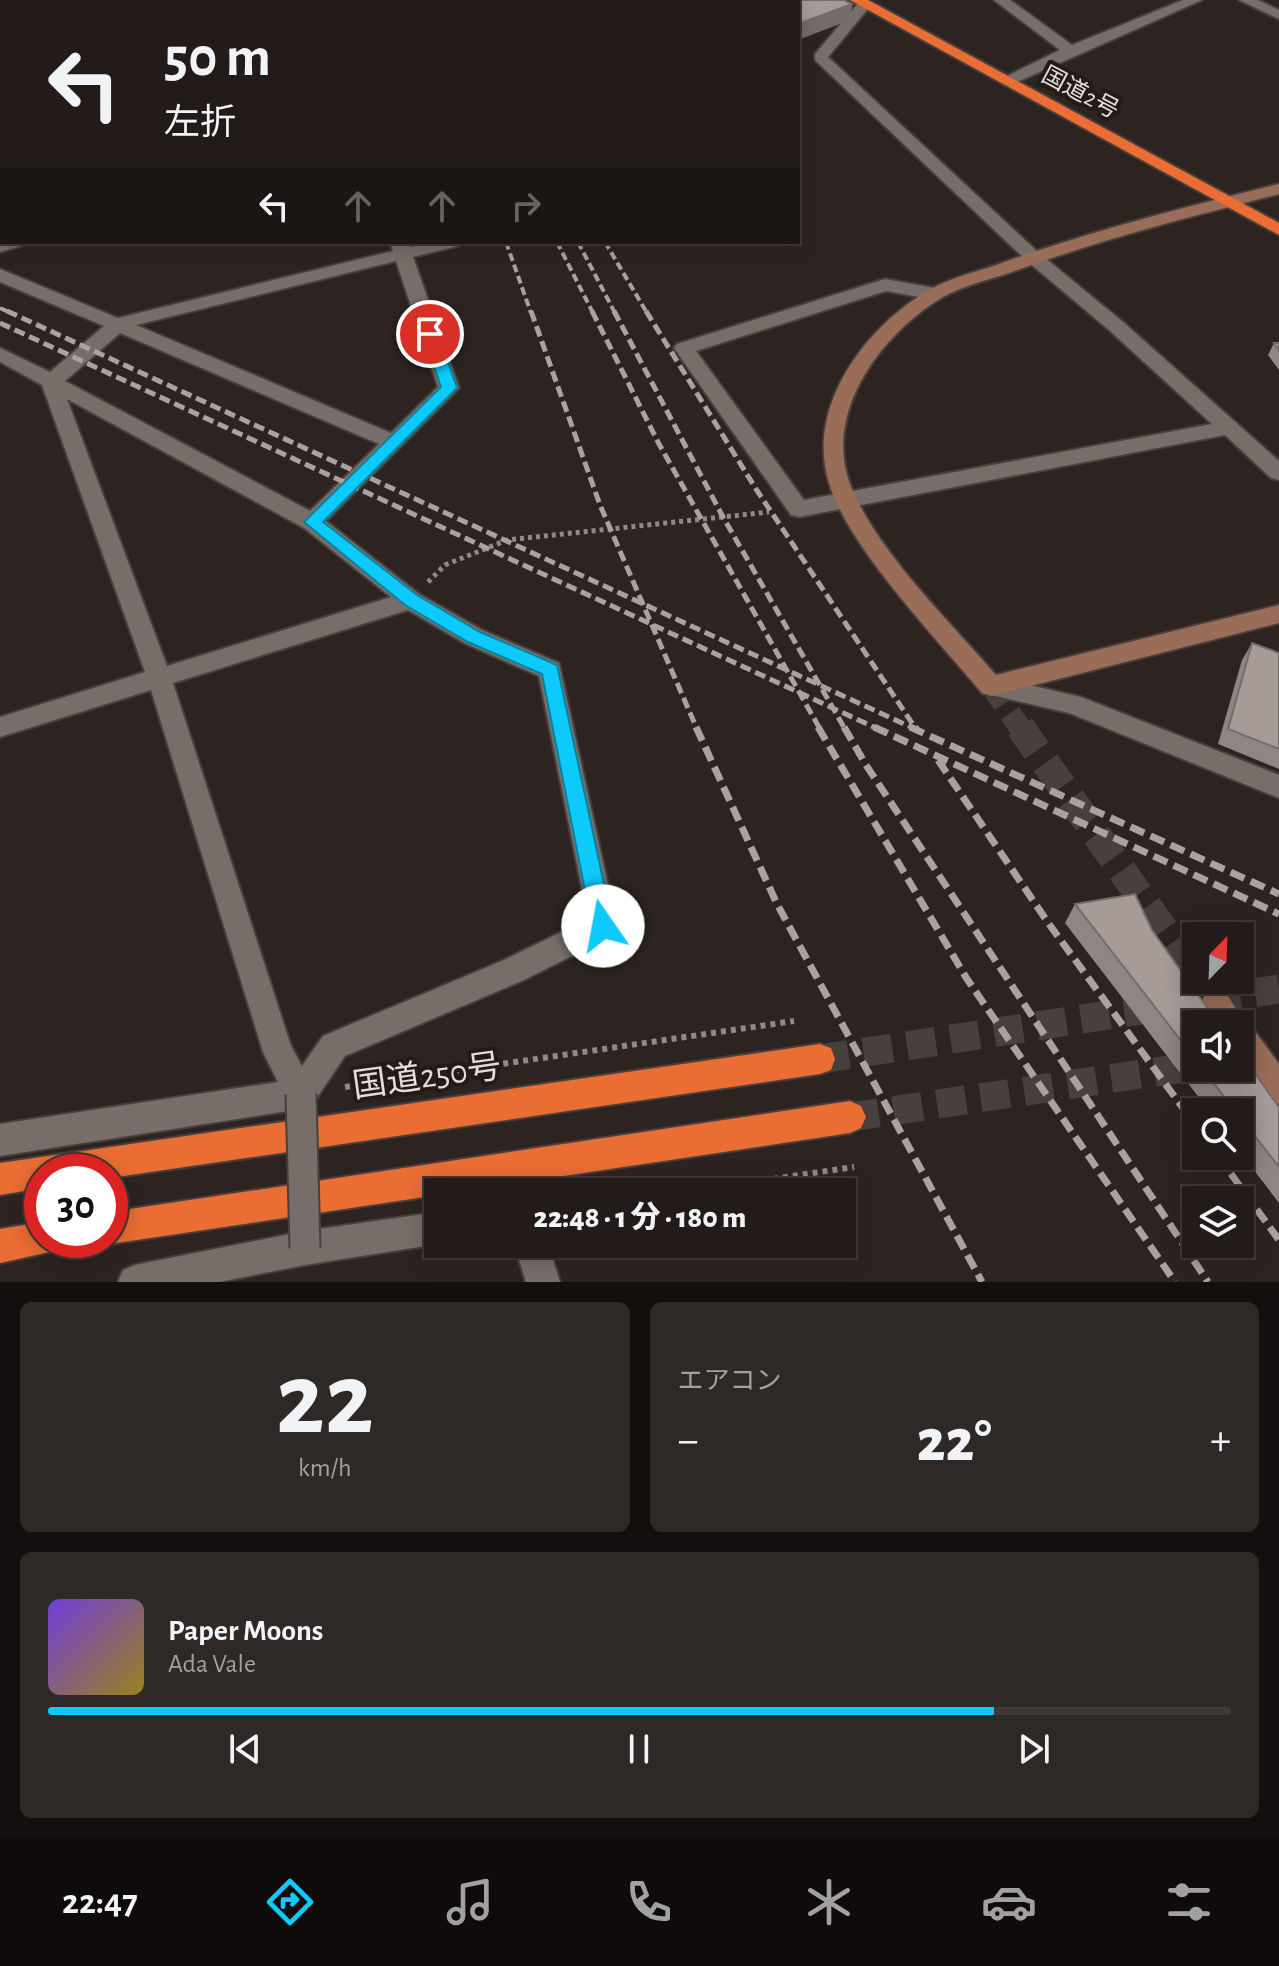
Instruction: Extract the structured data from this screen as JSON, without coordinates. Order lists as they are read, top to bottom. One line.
{"streets":{"highway":["国道2号","国道250号"]},"north":"top right","page":{"turn":["50 m","左折"],"limit":"30","trip":"22:48 · 1 分 · 180 m","tile":[["22","km/h"],"エアコン"],"heat":["−","22°","+"],"song":["Paper Moons","Ada Vale"],"tabs":"22:47"}}
